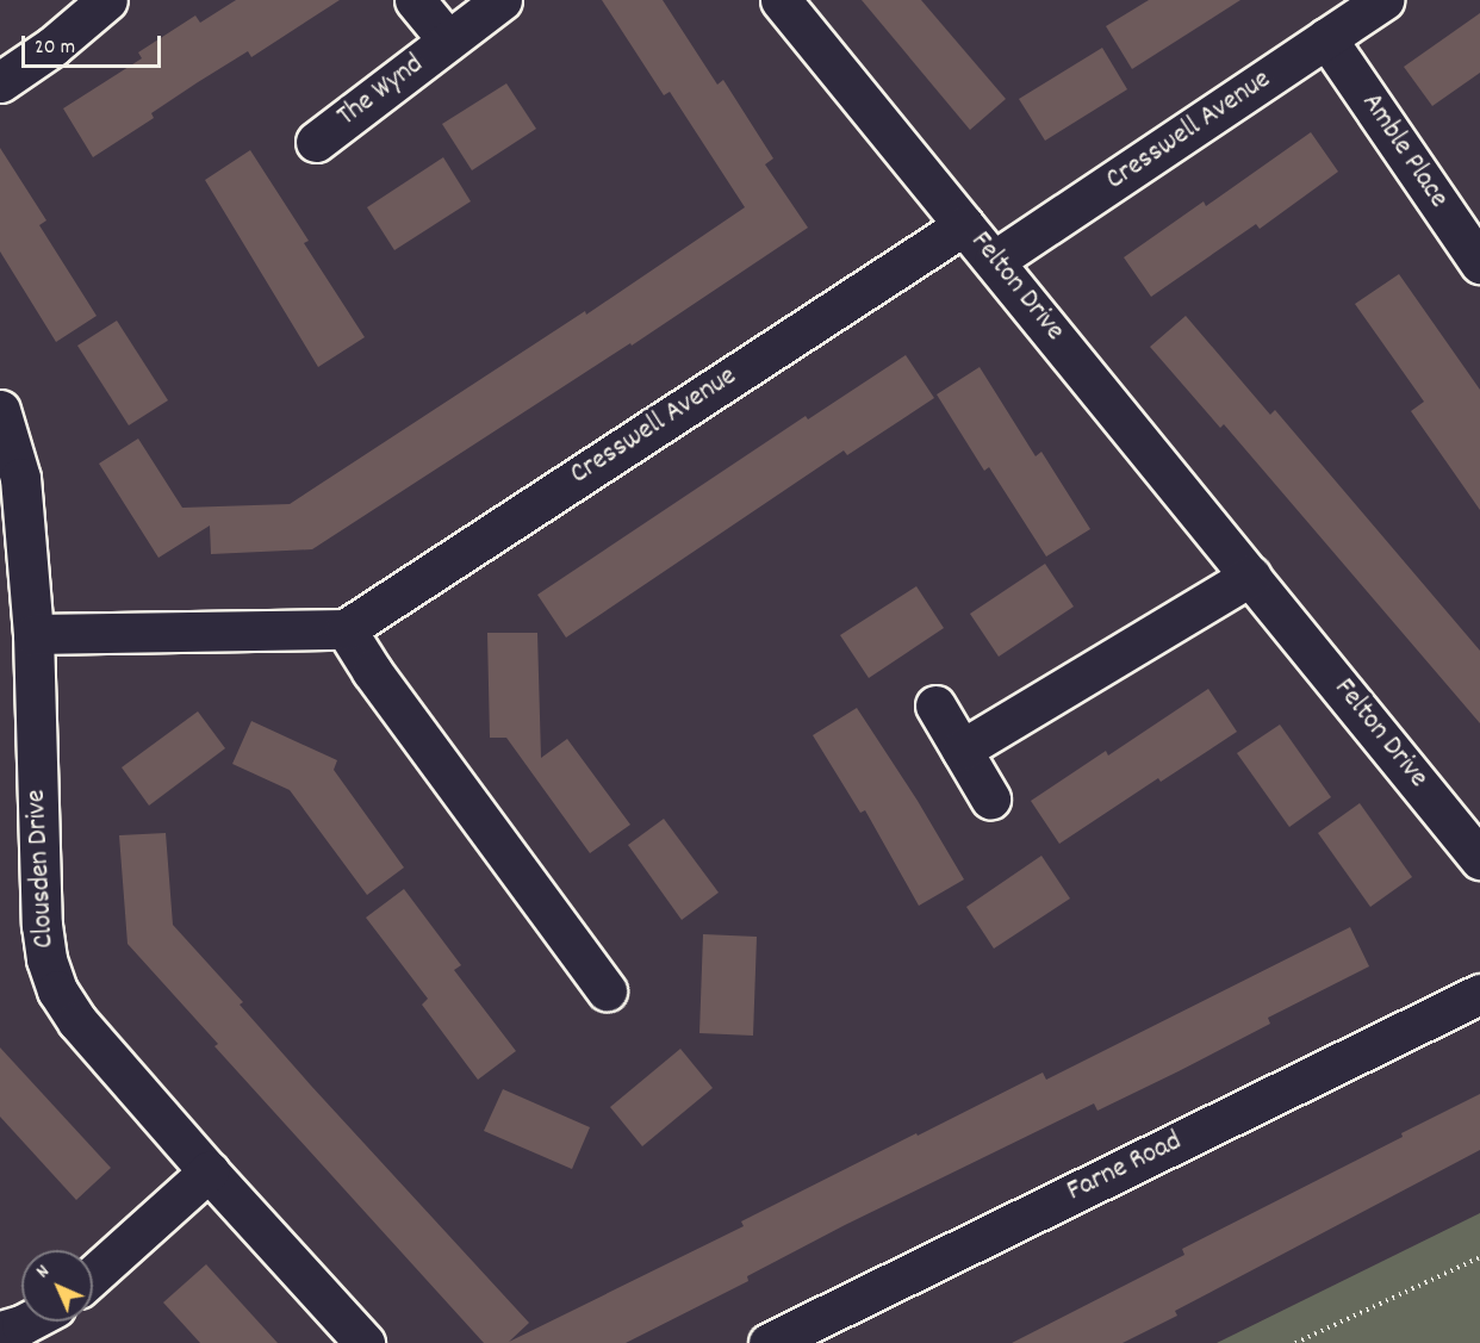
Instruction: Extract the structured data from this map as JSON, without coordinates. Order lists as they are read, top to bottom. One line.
{"streets":{"street":["The Wynd","Cresswell Avenue","Amble Place","Felton Drive","Clousden Drive","Farne Road"]},"crossings":[["Cresswell Avenue","Amble Place"],["Cresswell Avenue","Felton Drive"]],"scale_bar":"20 m","north":"top left"}
